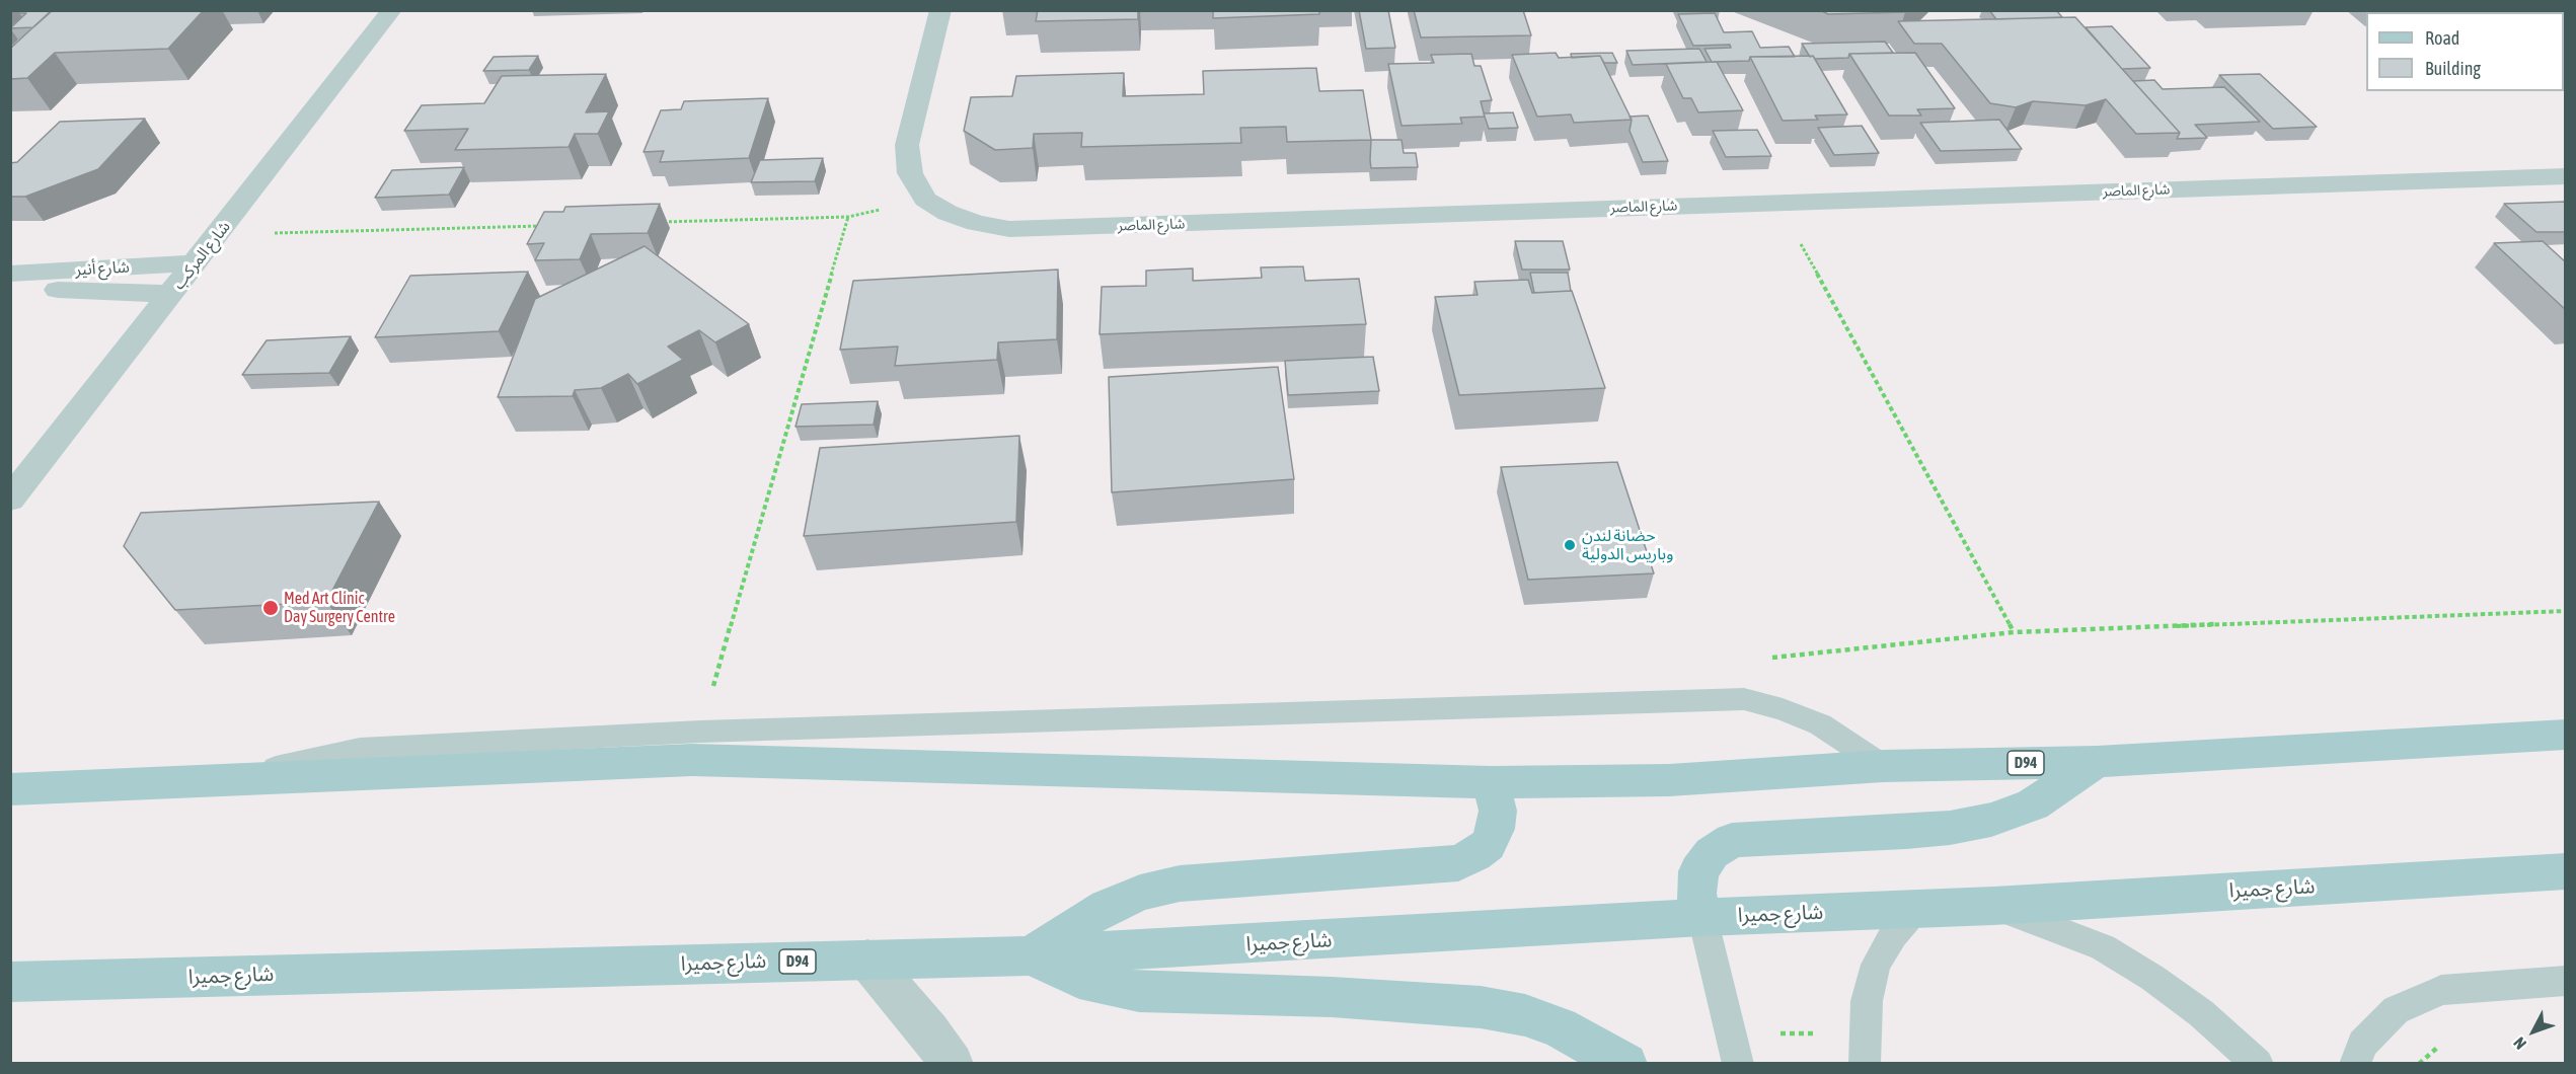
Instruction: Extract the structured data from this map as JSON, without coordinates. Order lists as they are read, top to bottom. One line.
{"streets":{"main road":["D94","شارع جميرا"],"street":["شارع الماصر","شارع المركب","شارع أنير"]},"crossings":[["شارع المركب","شارع أنير"]],"places":["حضانة لندن وباريس الدولية","Med Art Clinic Day Surgery Centre"],"legend":["Road","Building"],"north":"bottom left"}
